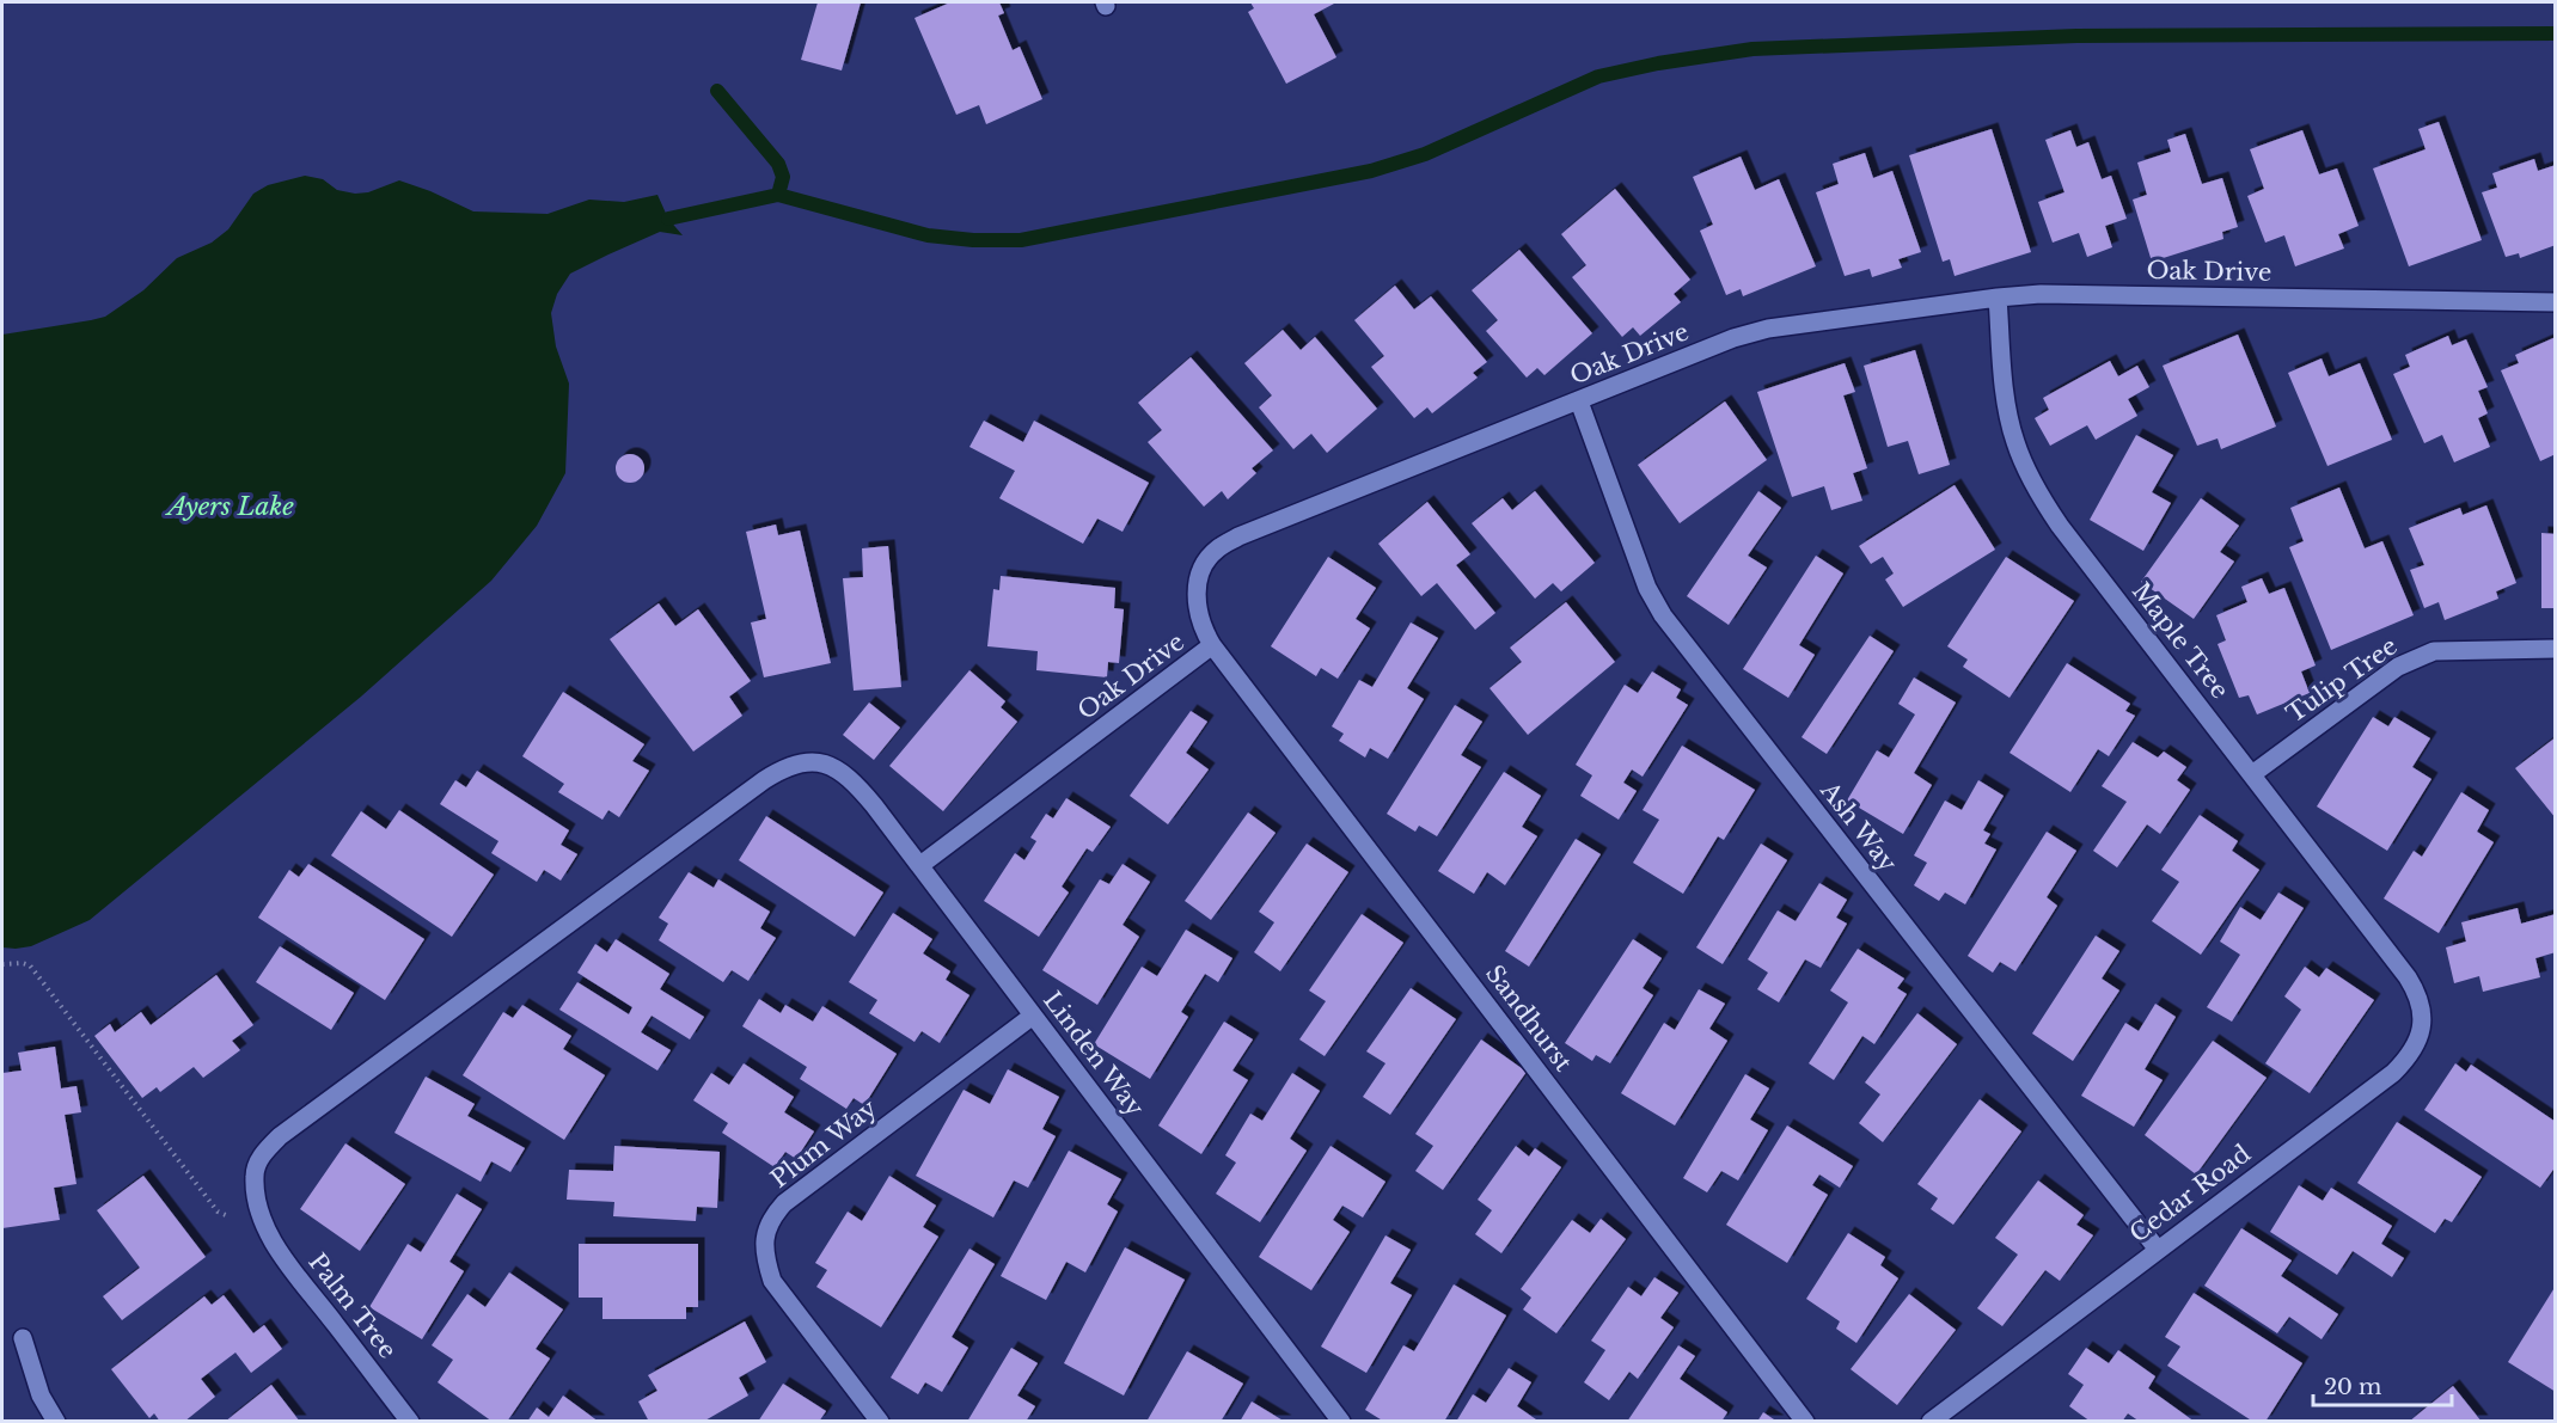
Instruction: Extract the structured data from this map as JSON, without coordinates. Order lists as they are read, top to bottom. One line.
{"streets":{"street":["Oak Drive","Maple Tree","Tulip Tree","Ash Way","Sandhurst","Linden Way","Plum Way","Cedar Road","Palm Tree"]},"crossings":[["Oak Drive","Maple Tree"],["Oak Drive","Ash Way"],["Oak Drive","Sandhurst"],["Oak Drive","Linden Way"],["Maple Tree","Tulip Tree"],["Maple Tree","Cedar Road"],["Ash Way","Cedar Road"],["Linden Way","Plum Way"],["Linden Way","Palm Tree"]],"water":["Ayers Lake"],"scale_bar":"20 m"}
